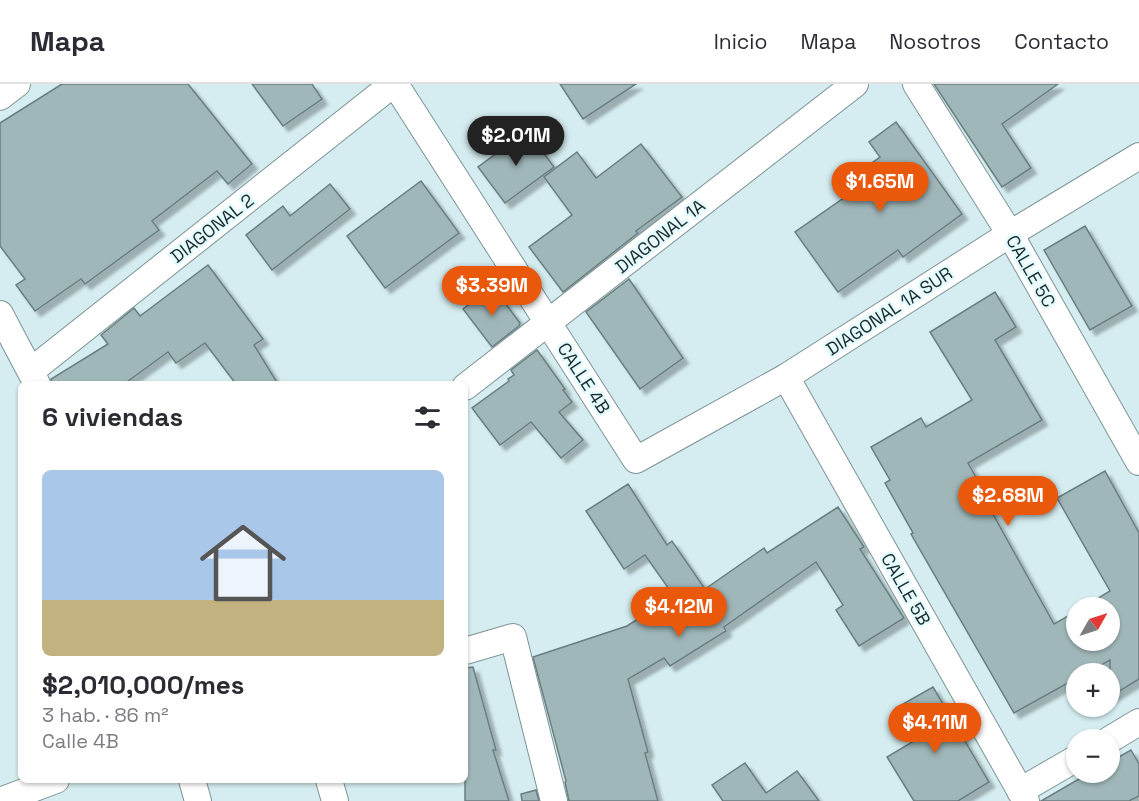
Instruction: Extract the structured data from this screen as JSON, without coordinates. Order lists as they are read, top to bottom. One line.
{"streets":{"street":["DIAGONAL 2","DIAGONAL 1A","CALLE 5C","DIAGONAL 1A SUR","CALLE 4B","CALLE 5B"]},"crossings":[["DIAGONAL 2","CALLE 4B"],["DIAGONAL 1A","CALLE 4B"],["CALLE 5C","DIAGONAL 1A SUR"],["DIAGONAL 1A SUR","CALLE 4B"],["DIAGONAL 1A SUR","CALLE 5B"]],"north":"top right","page":{"header":"Mapa","nav":["Inicio","Mapa","Nosotros","Contacto"],"price":["$2.01M","$1.65M","$3.39M","$2.68M","$4.12M","$4.11M"],"heading":"6 viviendas","list":[{"name":"$2,010,000/mes","note":"3 hab. · 86 m² · Calle 4B"}],"map_buttons":["+","−"]}}
